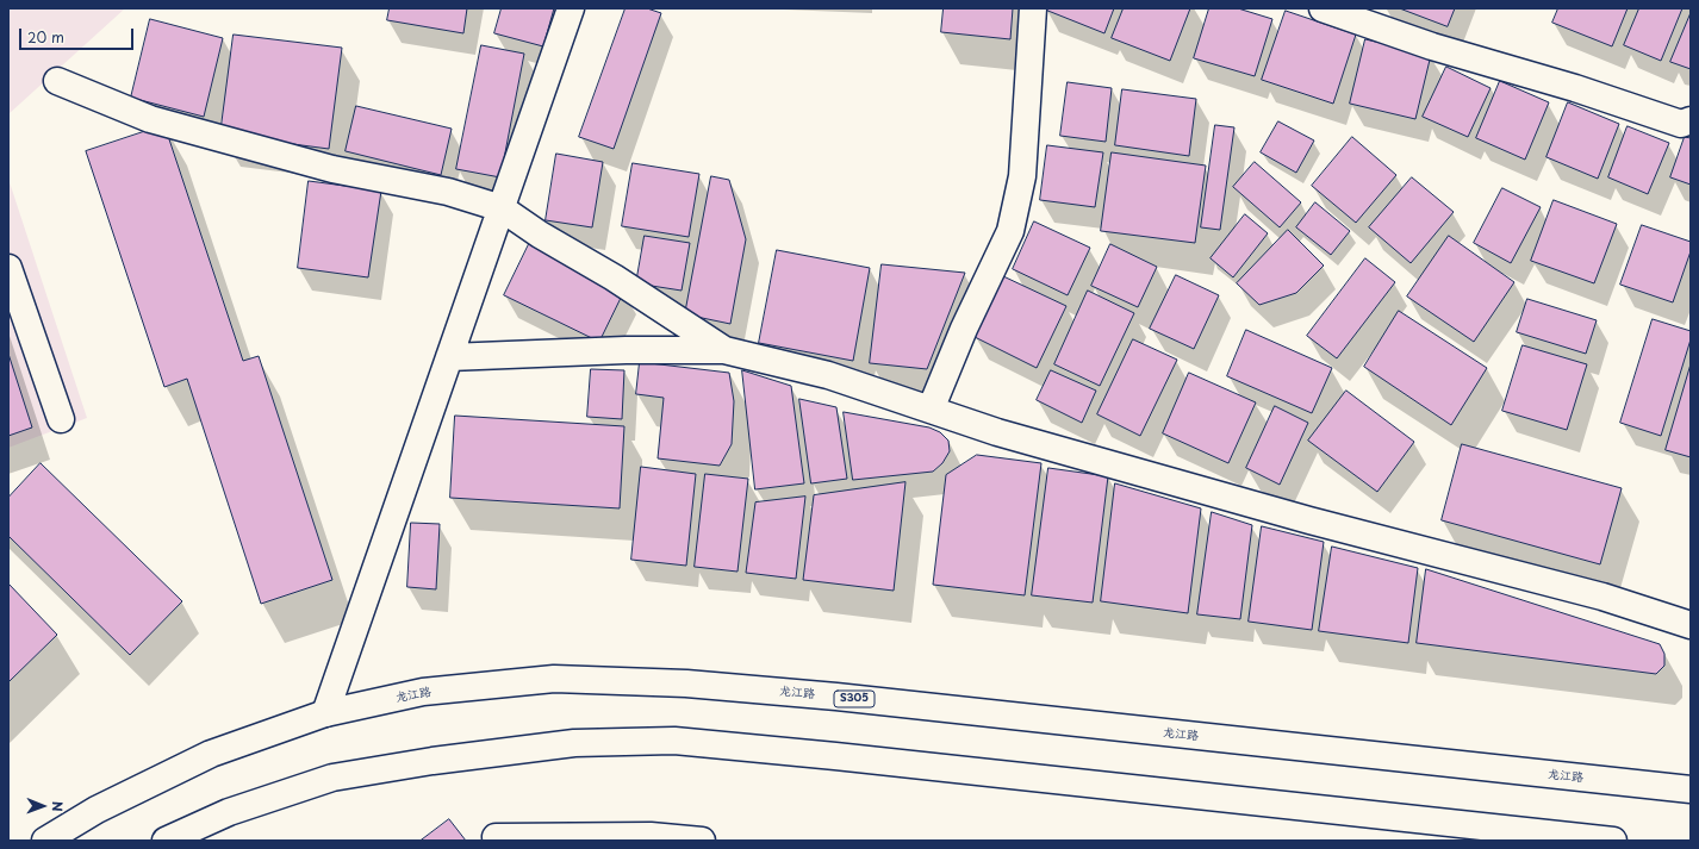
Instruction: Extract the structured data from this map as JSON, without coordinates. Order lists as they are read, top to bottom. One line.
{"streets":{"street":["龙江路","S305"]},"scale_bar":"20 m","north":"right"}
